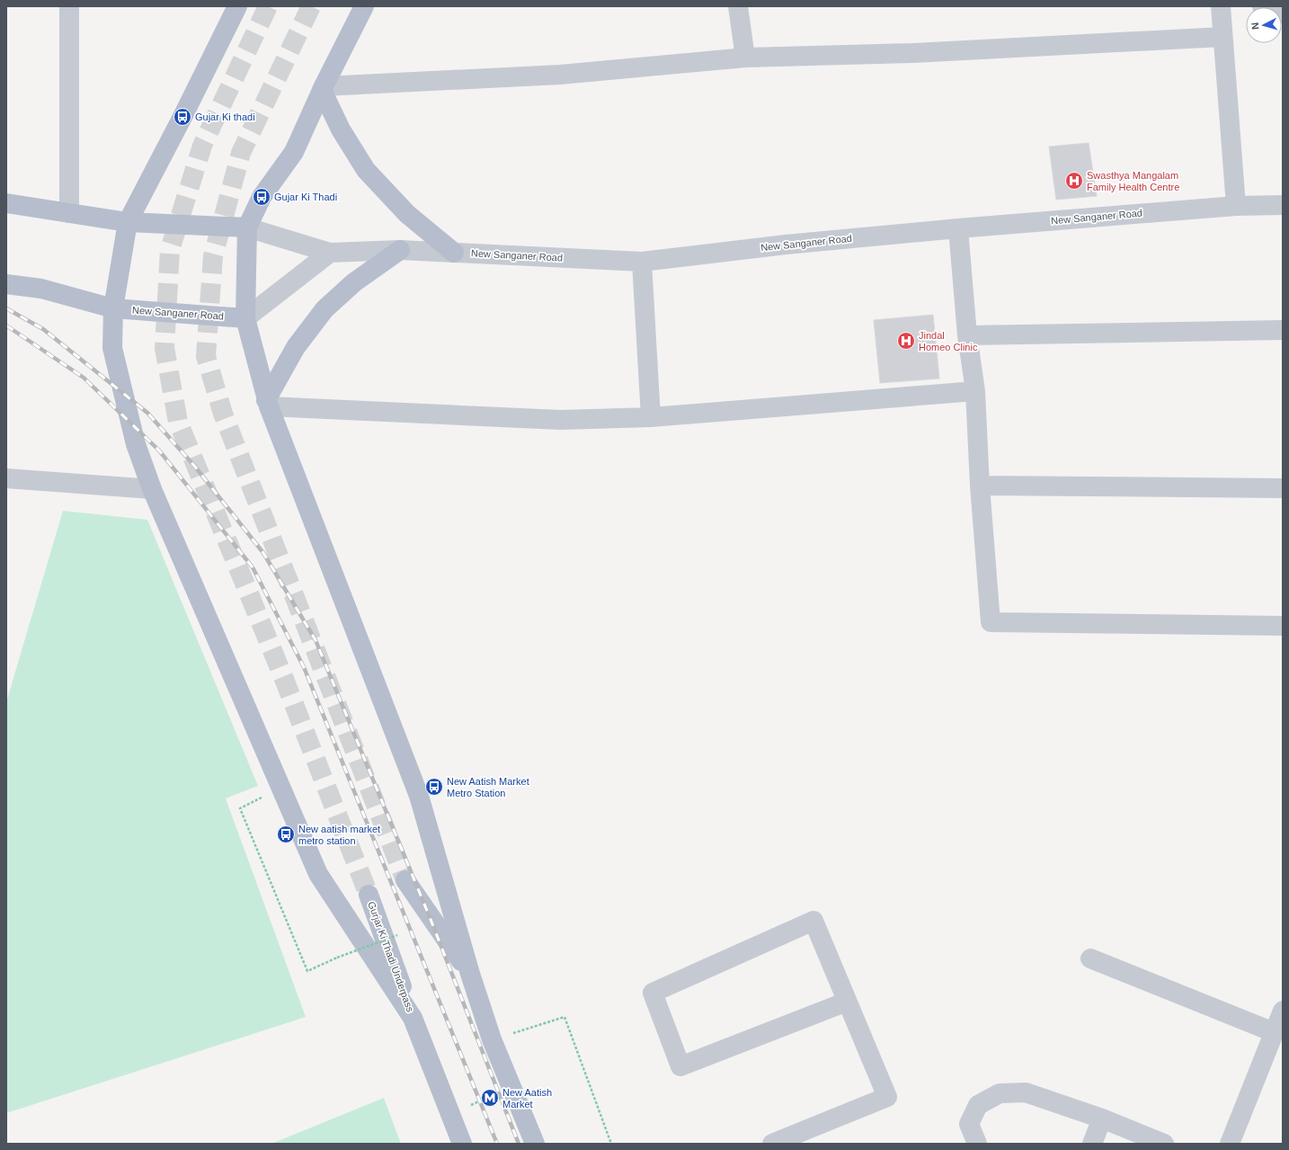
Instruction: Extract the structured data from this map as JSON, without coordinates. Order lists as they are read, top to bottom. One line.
{"streets":{"main road":["New Sanganer Road","Gurjar Ki Thadi Underpass"]},"places":{"bus stop":["Gujar Ki thadi","Gujar Ki Thadi","New Aatish Market Metro Station","New aatish market metro station"],"hospital":["Swasthya Mangalam Family Health Centre","Jindal Homeo Clinic"],"metro station":["New Aatish Market"]},"north":"left"}
